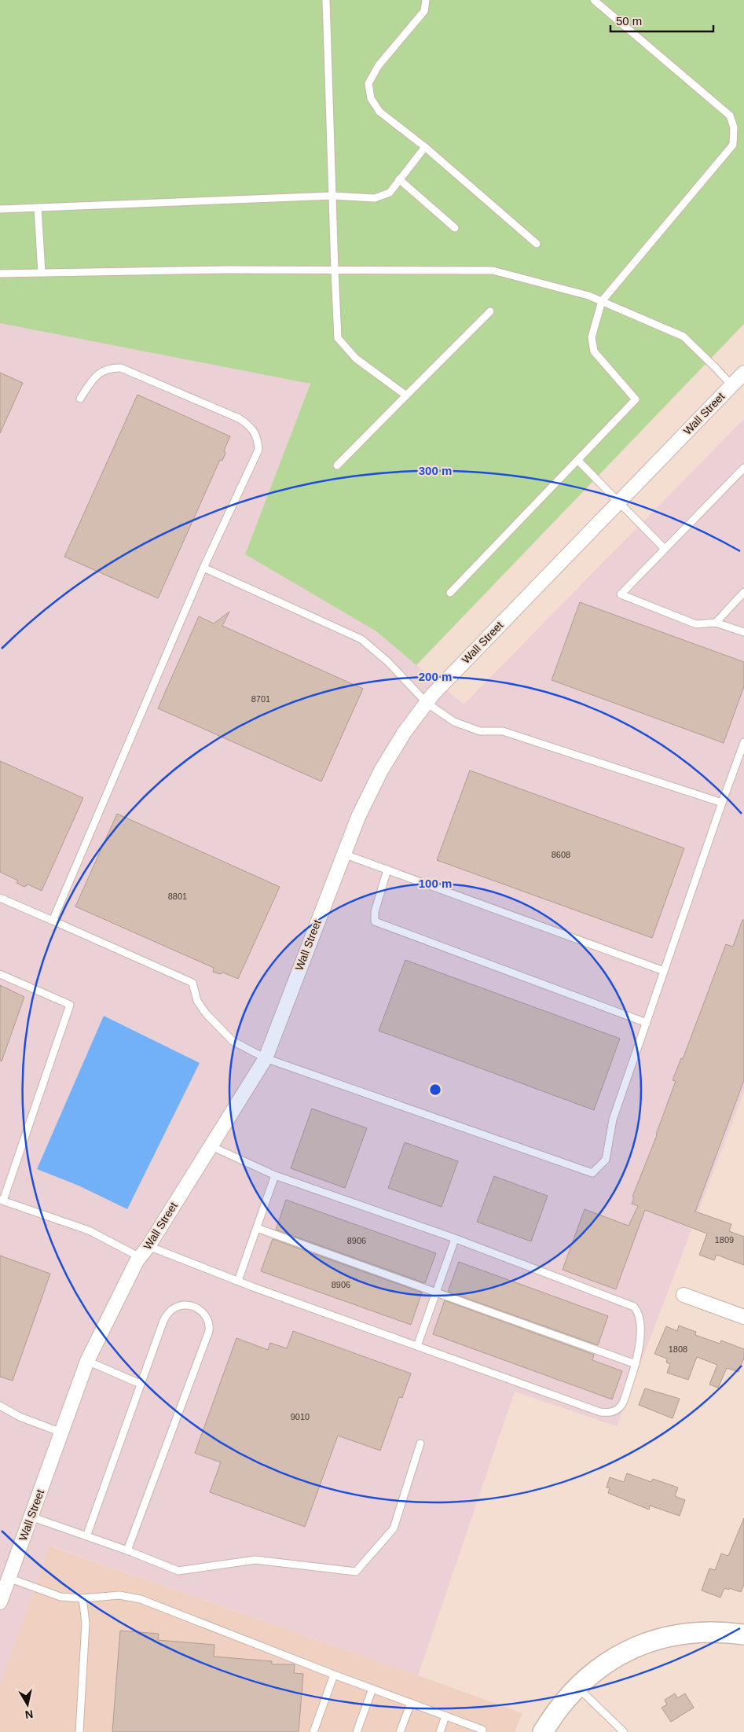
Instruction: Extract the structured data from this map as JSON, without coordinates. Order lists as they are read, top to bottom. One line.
{"streets":{"street":["Wall Street"]},"house_numbers":["8701","8608","8801","1809","8906","8906","1808","9010"],"scale_bar":"50 m","north":"bottom","rings":["300 m","200 m","100 m"]}
